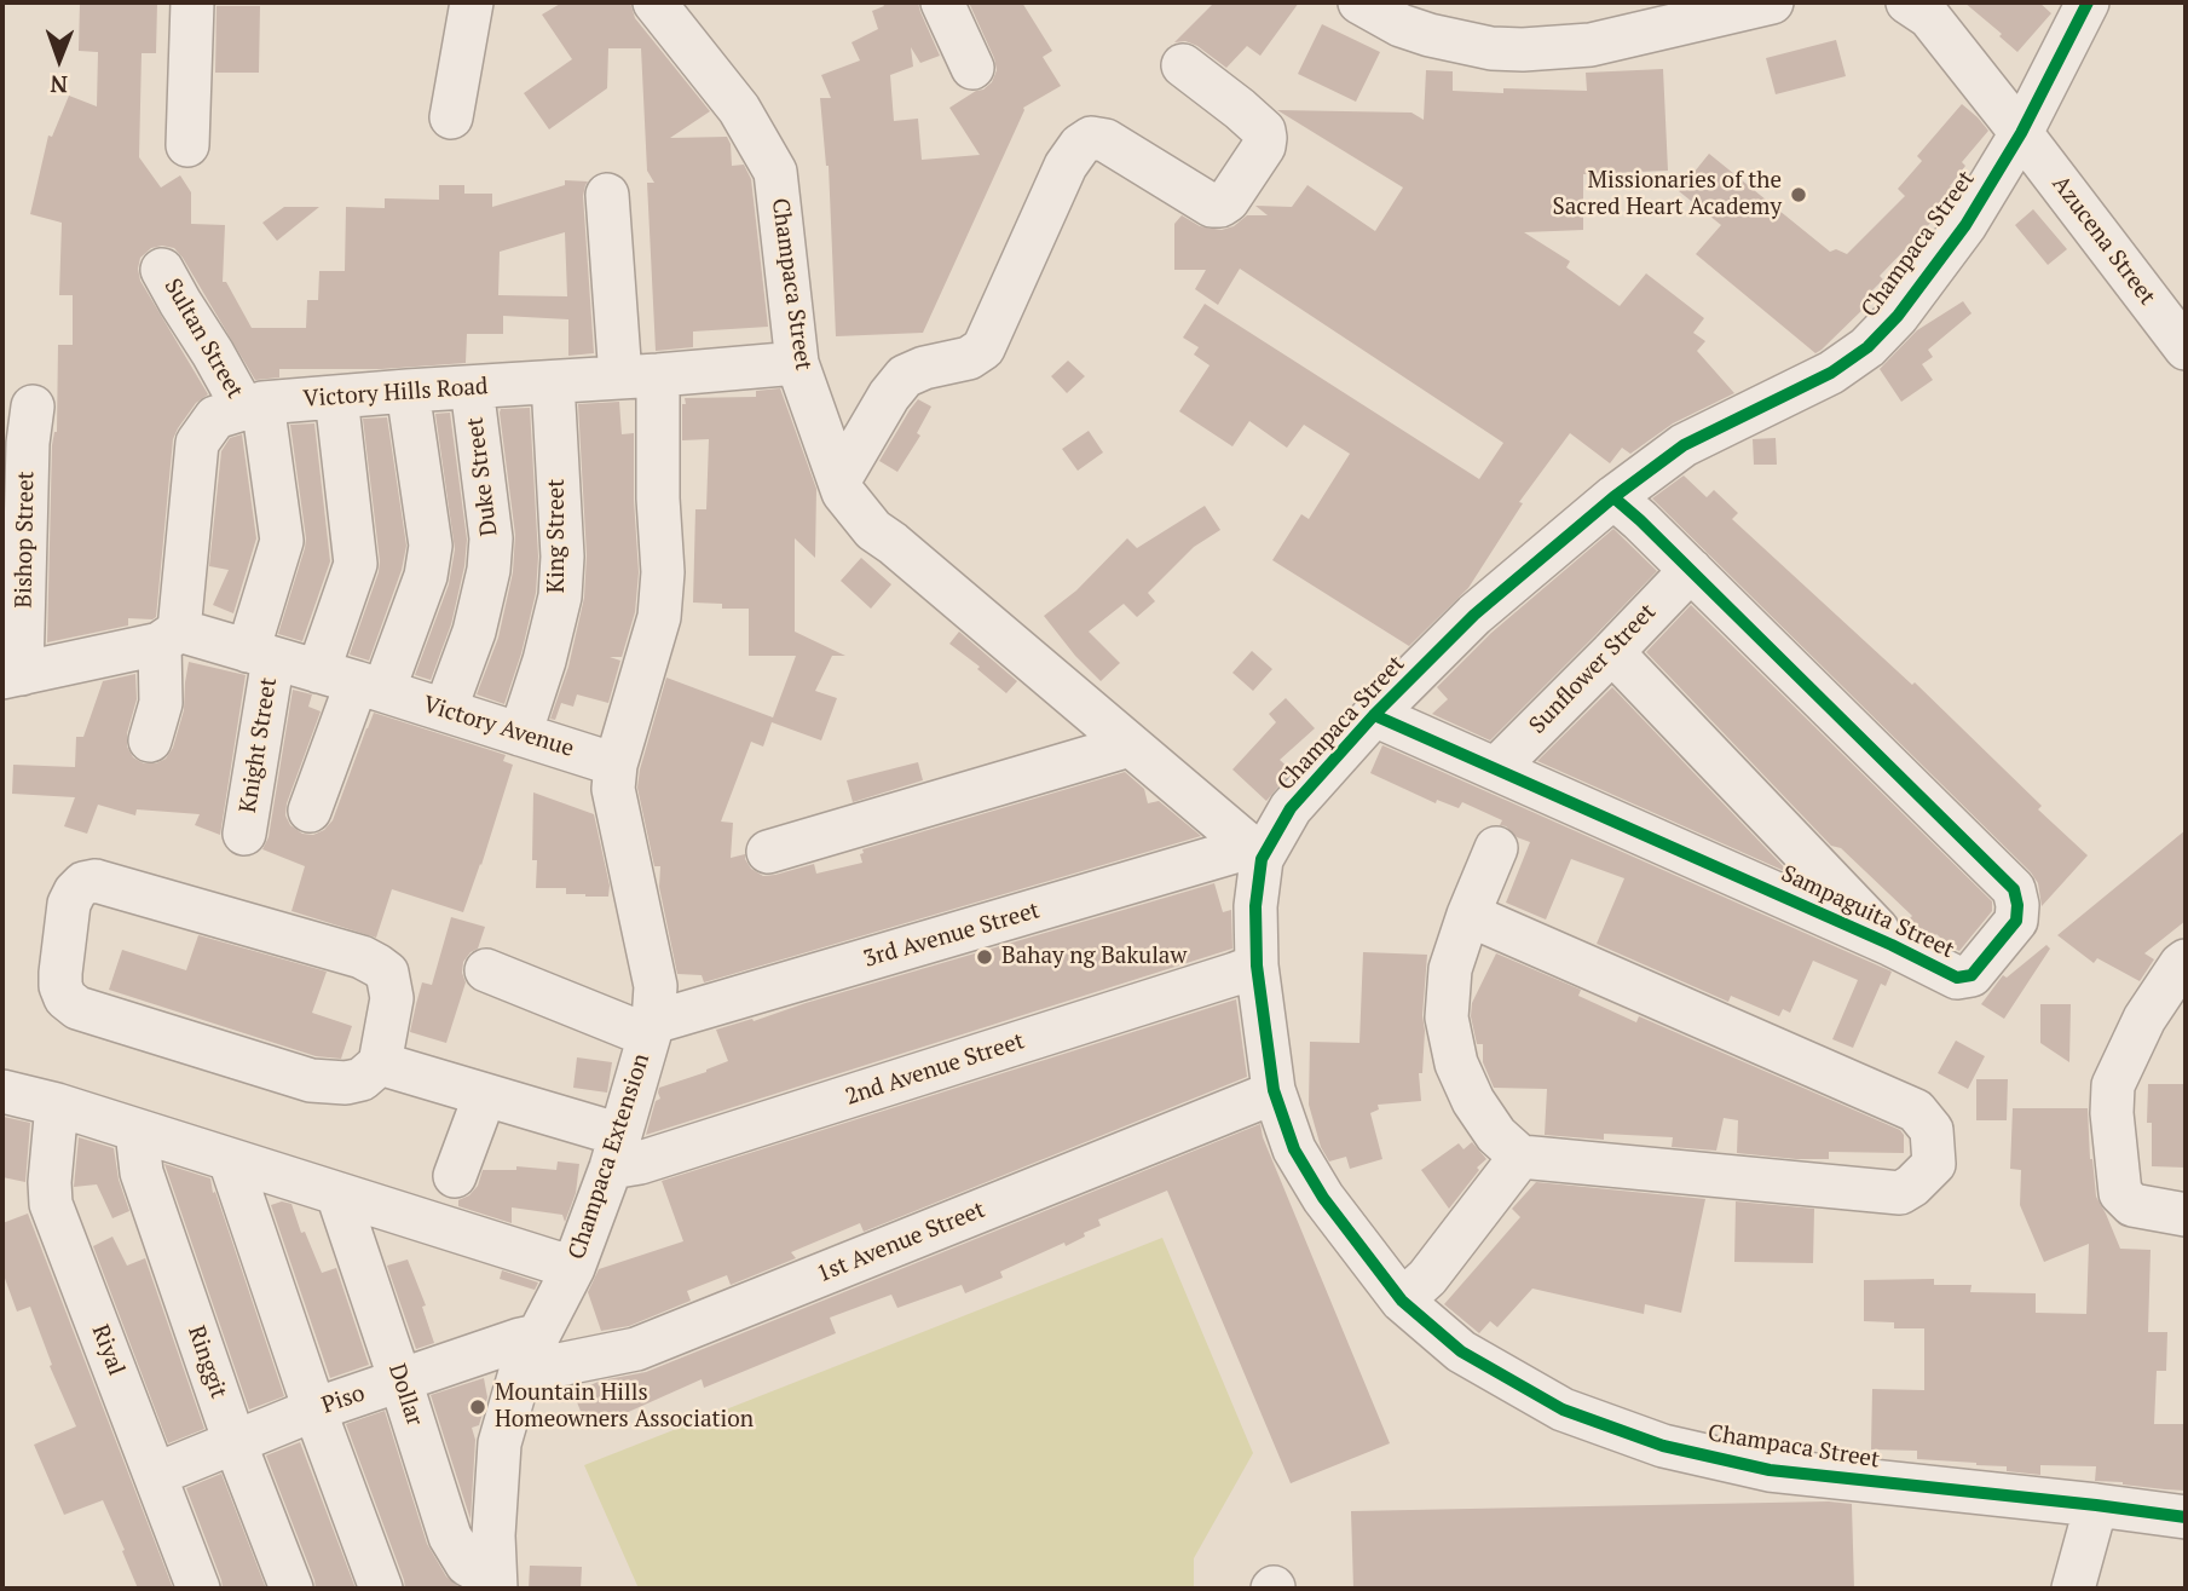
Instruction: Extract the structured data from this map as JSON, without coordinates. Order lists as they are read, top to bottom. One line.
{"streets":{"street":["Azucena Street","Champaca Street","Sultan Street","Victory Hills Road","Duke Street","King Street","Bishop Street","Sunflower Street","Victory Avenue","Knight Street","Sampaguita Street","3rd Avenue Street","2nd Avenue Street","Champaca Extension","1st Avenue Street","Riyal","Ringgit","Dollar","Piso"]},"crossings":[["Azucena Street","Champaca Street"],["Champaca Street","Victory Hills Road"],["Champaca Street","Sampaguita Street"],["Champaca Street","3rd Avenue Street"],["Champaca Street","2nd Avenue Street"],["Champaca Street","1st Avenue Street"],["Sultan Street","Victory Hills Road"],["Sultan Street","Knight Street"],["Victory Hills Road","Duke Street"],["Victory Hills Road","King Street"],["Victory Hills Road","Victory Avenue"],["Victory Hills Road","Knight Street"],["Duke Street","Victory Avenue"],["King Street","Victory Avenue"],["Bishop Street","Victory Avenue"],["Sunflower Street","Sampaguita Street"],["Victory Avenue","Knight Street"],["Victory Avenue","Champaca Extension"],["3rd Avenue Street","Champaca Extension"],["2nd Avenue Street","Champaca Extension"],["Champaca Extension","1st Avenue Street"],["Champaca Extension","Dollar"],["Champaca Extension","Piso"],["1st Avenue Street","Piso"],["Riyal","Piso"],["Ringgit","Piso"],["Dollar","Piso"]],"places":["Missionaries of the Sacred Heart Academy","Bahay ng Bakulaw","Mountain Hills Homeowners Association"],"north":"bottom"}
